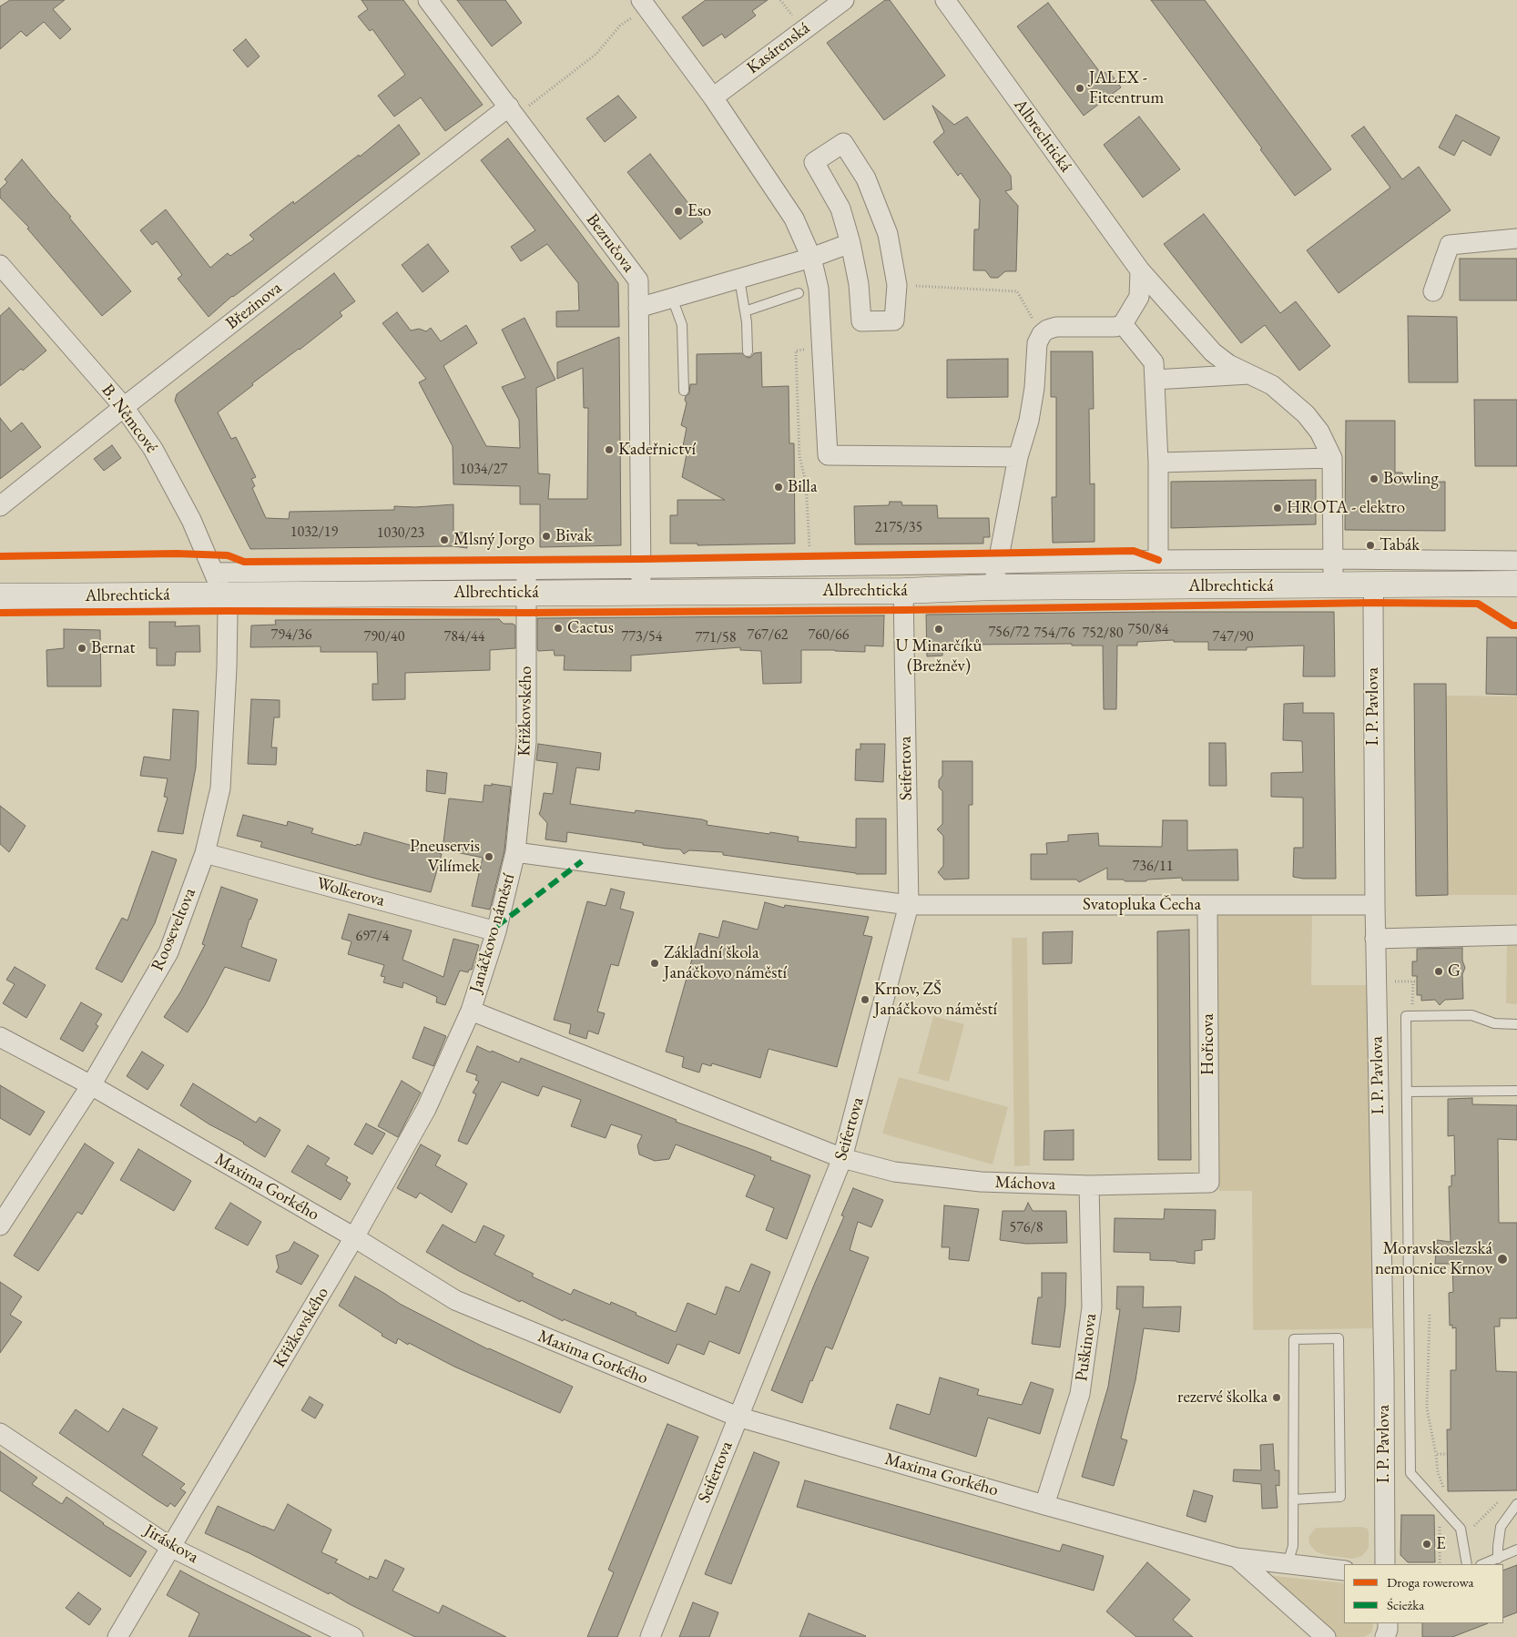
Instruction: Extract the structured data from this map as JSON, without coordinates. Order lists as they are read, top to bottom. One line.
{"streets":{"main road":["Albrechtická"],"street":["Kasárenská","Bezručova","Březinova","B. Němcové","I. P. Pavlova","Křižkovského","Seifertova","Wolkerova","Svatopluka Čecha","Rooseveltova","Janáčkovo náměstí","Hořicova","Máchova","Maxima Gorkého","Puškinova","Jiráskova"]},"crossings":[["Albrechtická","Bezručova"],["Albrechtická","B. Němcové"],["Albrechtická","I. P. Pavlova"],["Albrechtická","Křižkovského"],["Albrechtická","Seifertova"],["Albrechtická","Rooseveltova"],["Bezručova","Březinova"],["Březinova","B. Němcové"],["B. Němcové","Rooseveltova"],["I. P. Pavlova","Svatopluka Čecha"],["Křižkovského","Janáčkovo náměstí"],["Křižkovského","Maxima Gorkého"],["Křižkovského","Jiráskova"],["Seifertova","Svatopluka Čecha"],["Seifertova","Janáčkovo náměstí"],["Seifertova","Máchova"],["Seifertova","Maxima Gorkého"],["Wolkerova","Rooseveltova"],["Wolkerova","Janáčkovo náměstí"],["Svatopluka Čecha","Janáčkovo náměstí"],["Svatopluka Čecha","Hořicova"],["Rooseveltova","Maxima Gorkého"],["Janáčkovo náměstí","Máchova"],["Hořicova","Máchova"],["Máchova","Puškinova"],["Maxima Gorkého","Puškinova"]],"places":["JALEX - Fitcentrum","Eso","Kadeřnictví","Bowling","Billa","HROTA - elektro","Bivak","Mlsný Jorgo","Tabák","Cactus","U Minarčíků (Brežněv)","Bernat","Pneuservis Vilímek","Základní škola Janáčkovo náměstí","G","Krnov, ZŠ Janáčkovo náměstí","Moravskoslezská nemocnice Krnov","rezervé školka","E"],"house_numbers":["1034/27","2175/35","1032/19","1030/23","750/84","756/72","754/76","752/80","794/36","767/62","760/66","790/40","784/44","773/54","747/90","771/58","736/11","697/4","576/8"],"legend":["Droga rowerowa","Ścieżka"]}
